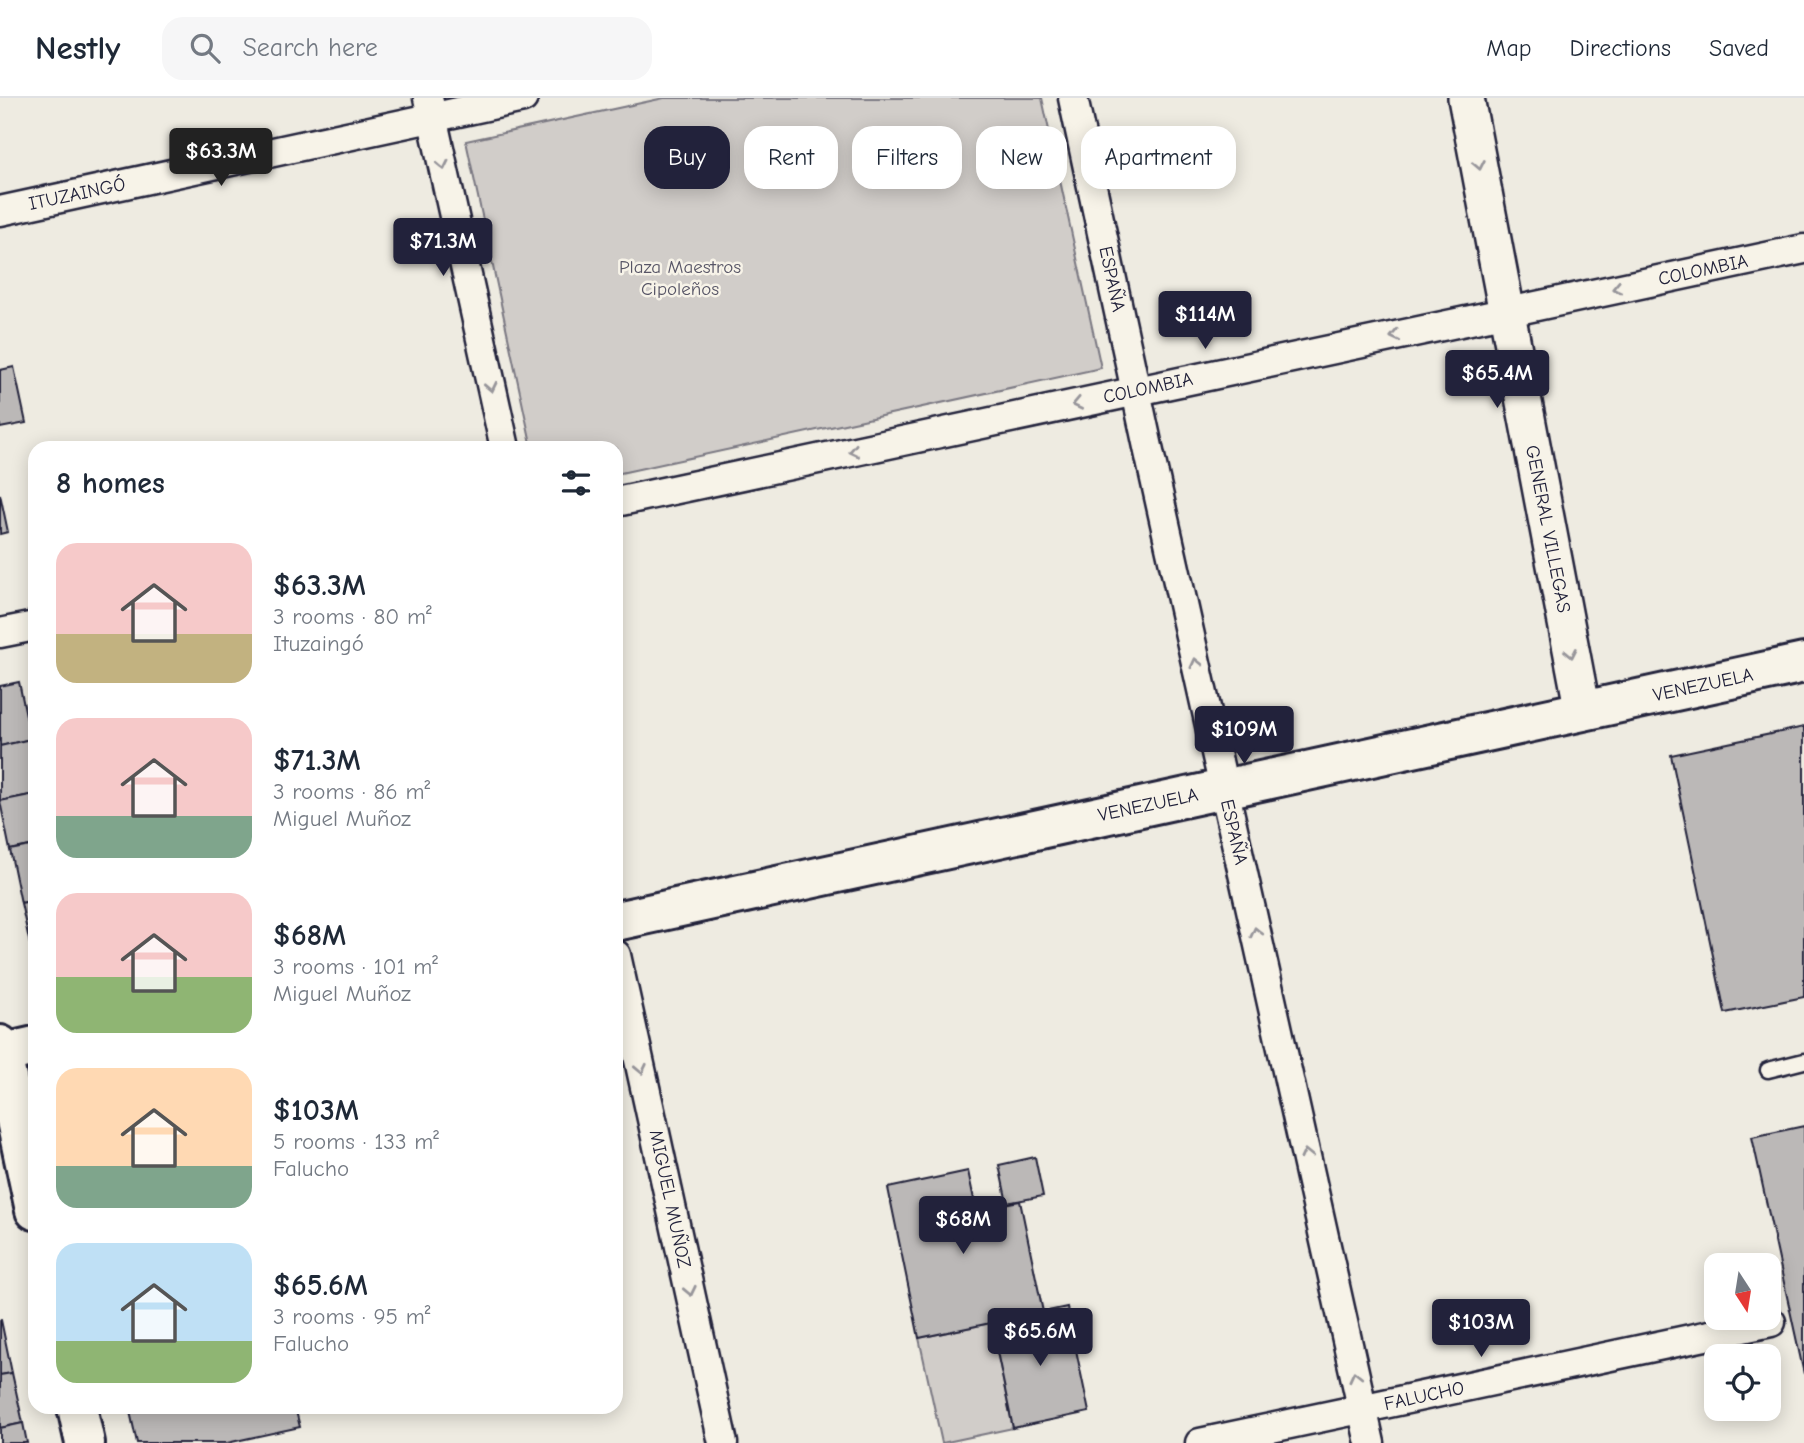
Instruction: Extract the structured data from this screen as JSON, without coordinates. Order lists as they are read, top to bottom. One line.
{"streets":{"main road":["VENEZUELA"],"street":["ITUZAINGÓ","COLOMBIA","ESPAÑA","GENERAL VILLEGAS","MIGUEL MUÑOZ","FALUCHO"]},"crossings":[["COLOMBIA","ESPAÑA"],["COLOMBIA","GENERAL VILLEGAS"],["ESPAÑA","VENEZUELA"],["ESPAÑA","FALUCHO"],["GENERAL VILLEGAS","VENEZUELA"]],"one_way":["COLOMBIA","ESPAÑA","GENERAL VILLEGAS","MIGUEL MUÑOZ"],"parks":["Plaza Maestros Cipoleños"],"north":"bottom","page":{"header":"Nestly","search":"Search here","nav":["Map","Directions","Saved"],"chip":["Buy","Rent","Filters","New","Apartment"],"price":["$63.3M","$71.3M","$114M","$65.4M","$109M","$68M","$103M","$65.6M"],"heading":"8 homes","list":[{"name":"$63.3M","note":"3 rooms · 80 m² · Ituzaingó"},{"name":"$71.3M","note":"3 rooms · 86 m² · Miguel Muñoz"},{"name":"$68M","note":"3 rooms · 101 m² · Miguel Muñoz"},{"name":"$103M","note":"5 rooms · 133 m² · Falucho"},{"name":"$65.6M","note":"3 rooms · 95 m² · Falucho"}]}}
